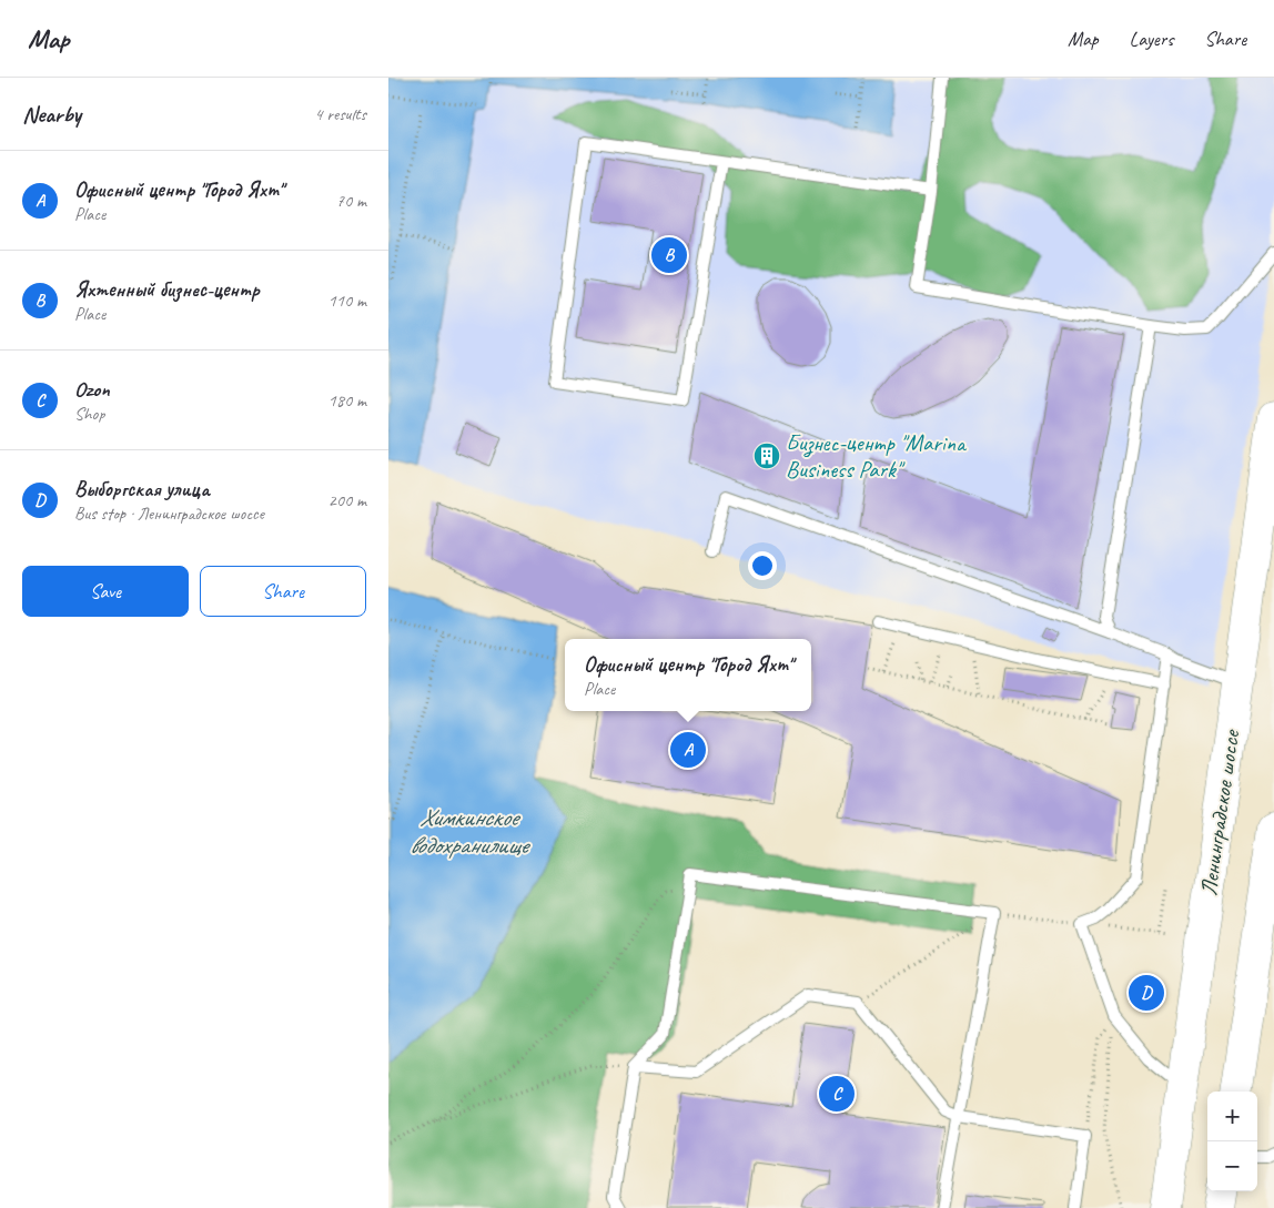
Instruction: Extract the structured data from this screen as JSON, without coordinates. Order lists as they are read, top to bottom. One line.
{"streets":{"main road":["Ленинградское шоссе"]},"water":["Химкинское водохранилище"],"places":{"building":["Бизнес-центр \"Marina Business Park\""]},"page":{"header":"Map","nav":["Map","Layers","Share"],"heading":["Nearby","4 results"],"list":[{"mark":"A","name":"Офисный центр \"Город Яхт\"","note":"Place","value":"70 m"},{"mark":"B","name":"Яхтенный бизнес-центр","note":"Place","value":"110 m"},{"mark":"C","name":"Ozon","note":"Shop","value":"180 m"},{"mark":"D","name":"Выборгская улица","note":"Bus stop · Ленинградское шоссе","value":"200 m"}],"pins":["B","A","D","C"],"buttons":["Save","Share"],"popup":["Офисный центр \"Город Яхт\"","Place"],"map_buttons":["+","−"]}}
